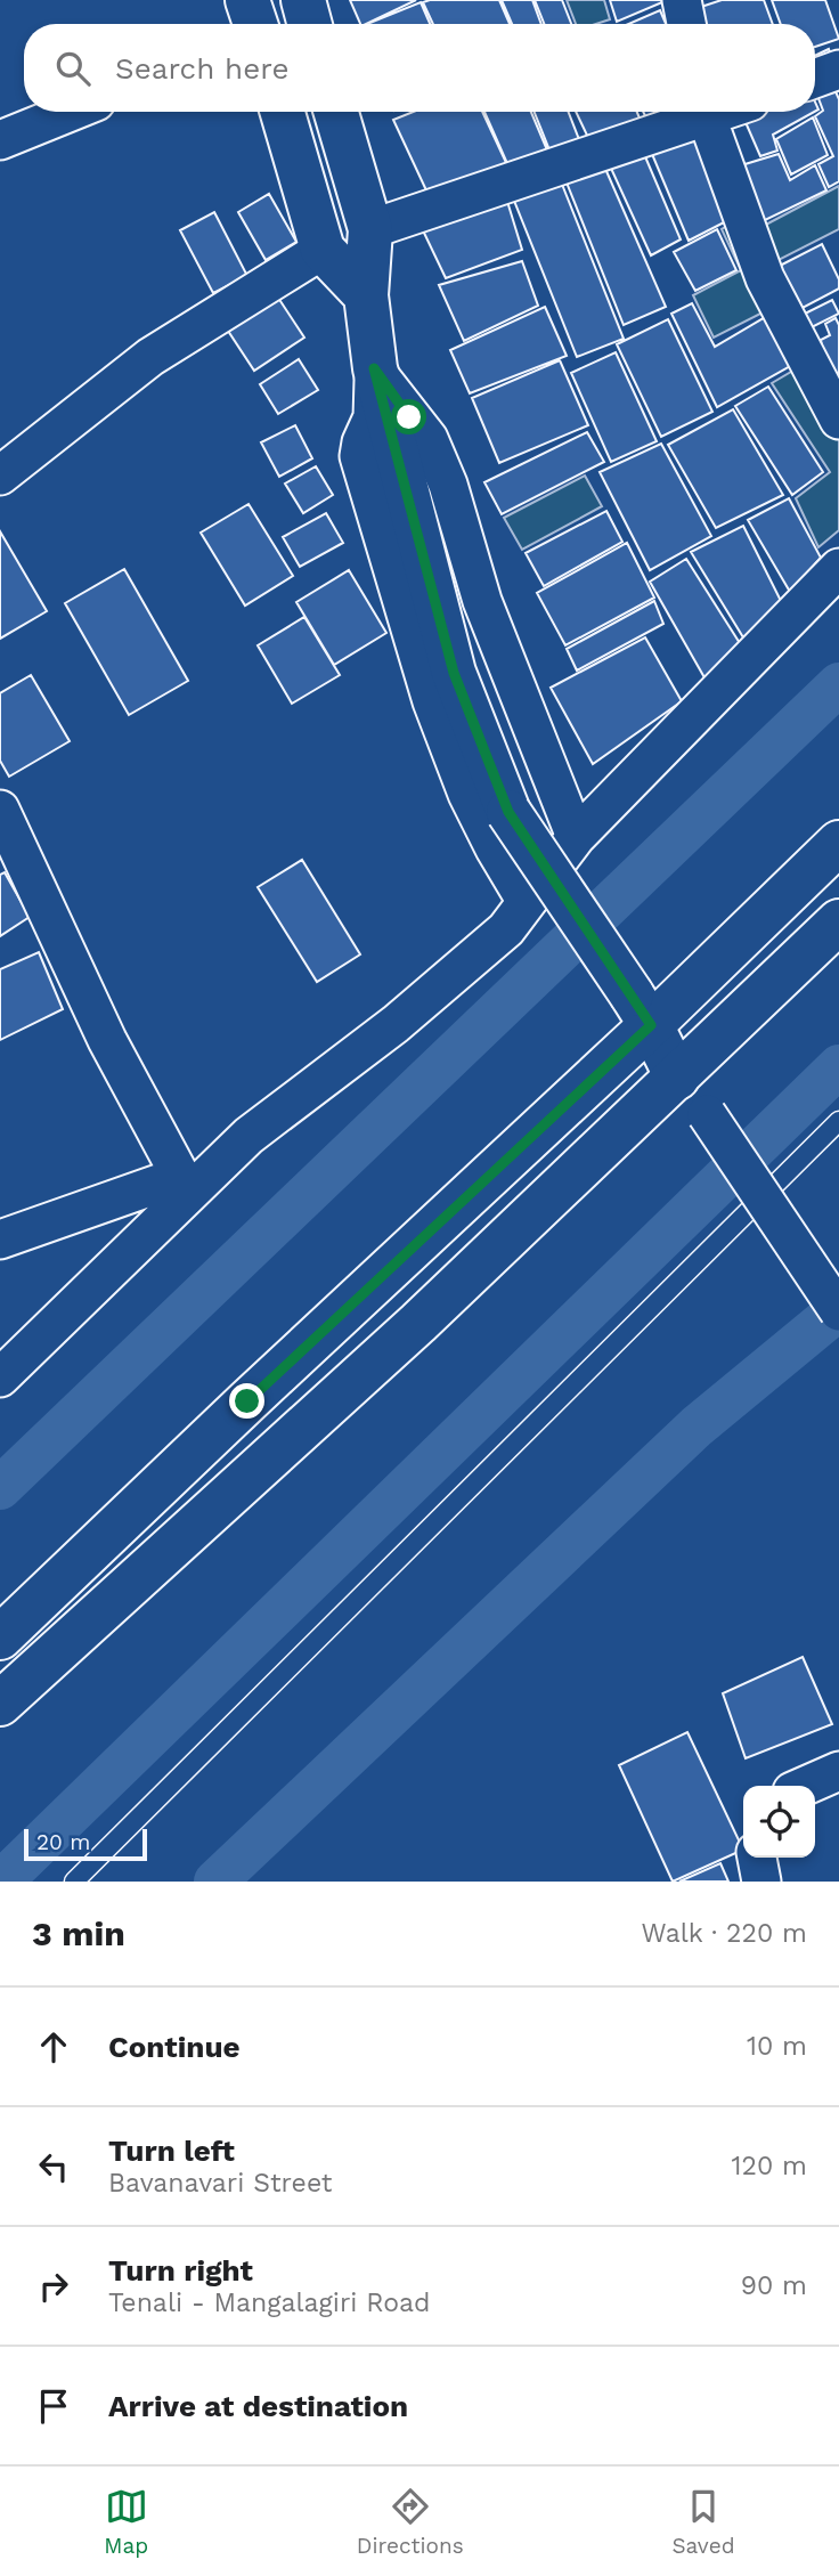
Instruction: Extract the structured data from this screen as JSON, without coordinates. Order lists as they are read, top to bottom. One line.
{"scale_bar":"20 m","page":{"search":"Search here","scale":"20 m","heading":["3 min","Walk · 220 m"],"list":[["Continue","10 m"],["Turn left","Bavanavari Street","120 m"],["Turn right","Tenali - Mangalagiri Road","90 m"],"Arrive at destination"],"nav":["Map","Directions","Saved"]}}
